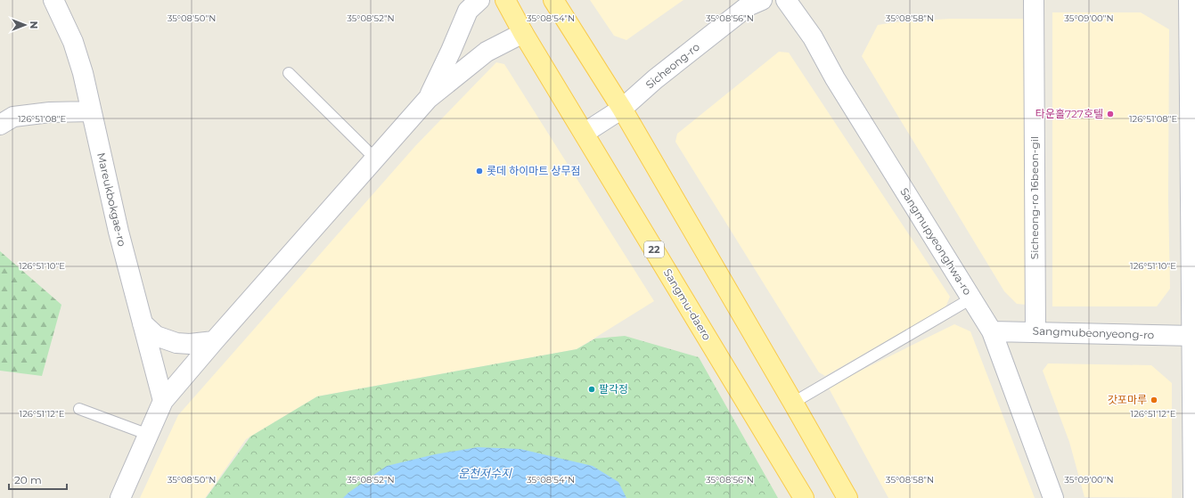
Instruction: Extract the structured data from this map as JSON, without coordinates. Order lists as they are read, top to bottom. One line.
{"streets":{"main road":["22","Sangmu-daero"],"street":["Sicheong-ro","Sicheong-ro 16beon-gil","Mareukbokgae-ro","Sangmupyeonghwa-ro","Sangmubeonyeong-ro"]},"crossings":[["Sicheong-ro","Sangmu-daero"],["Sicheong-ro 16beon-gil","Sangmubeonyeong-ro"],["Sangmupyeonghwa-ro","Sangmubeonyeong-ro"]],"water":["운천저수지"],"places":["타운홀727호텔","롯데 하이마트 상무점","팔각정","갓포마루"],"scale_bar":"20 m","north":"right","coordinates":["35°08'50\"N","35°08'52\"N","35°08'54\"N","35°08'56\"N","35°08'58\"N","35°09'00\"N","126°51'08\"E","126°51'10\"E","126°51'12\"E"]}
